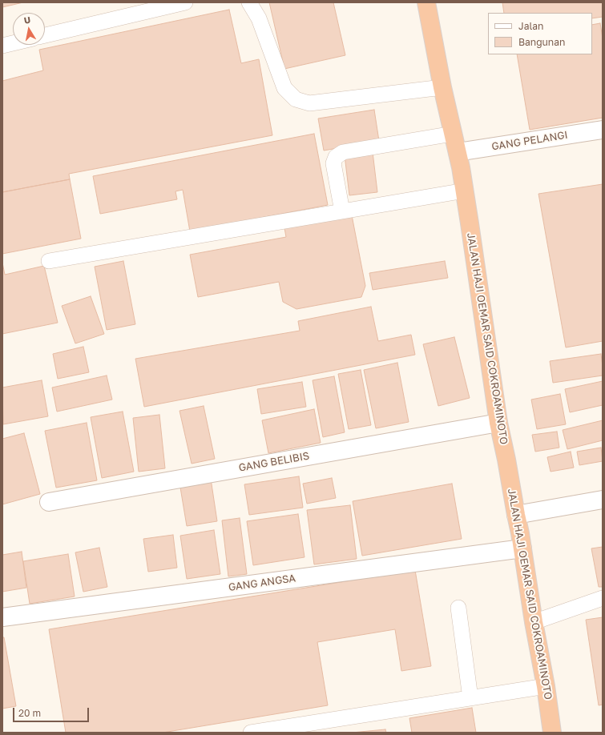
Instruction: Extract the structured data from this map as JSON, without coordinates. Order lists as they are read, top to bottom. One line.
{"streets":{"highway":["JALAN HAJI OEMAR SAID COKROAMINOTO"],"street":["GANG PELANGI","GANG BELIBIS","GANG ANGSA"]},"crossings":[["GANG PELANGI","JALAN HAJI OEMAR SAID COKROAMINOTO"],["JALAN HAJI OEMAR SAID COKROAMINOTO","GANG BELIBIS"],["JALAN HAJI OEMAR SAID COKROAMINOTO","GANG ANGSA"]],"legend":["Jalan","Bangunan"],"scale_bar":"20 m","north":"top"}
